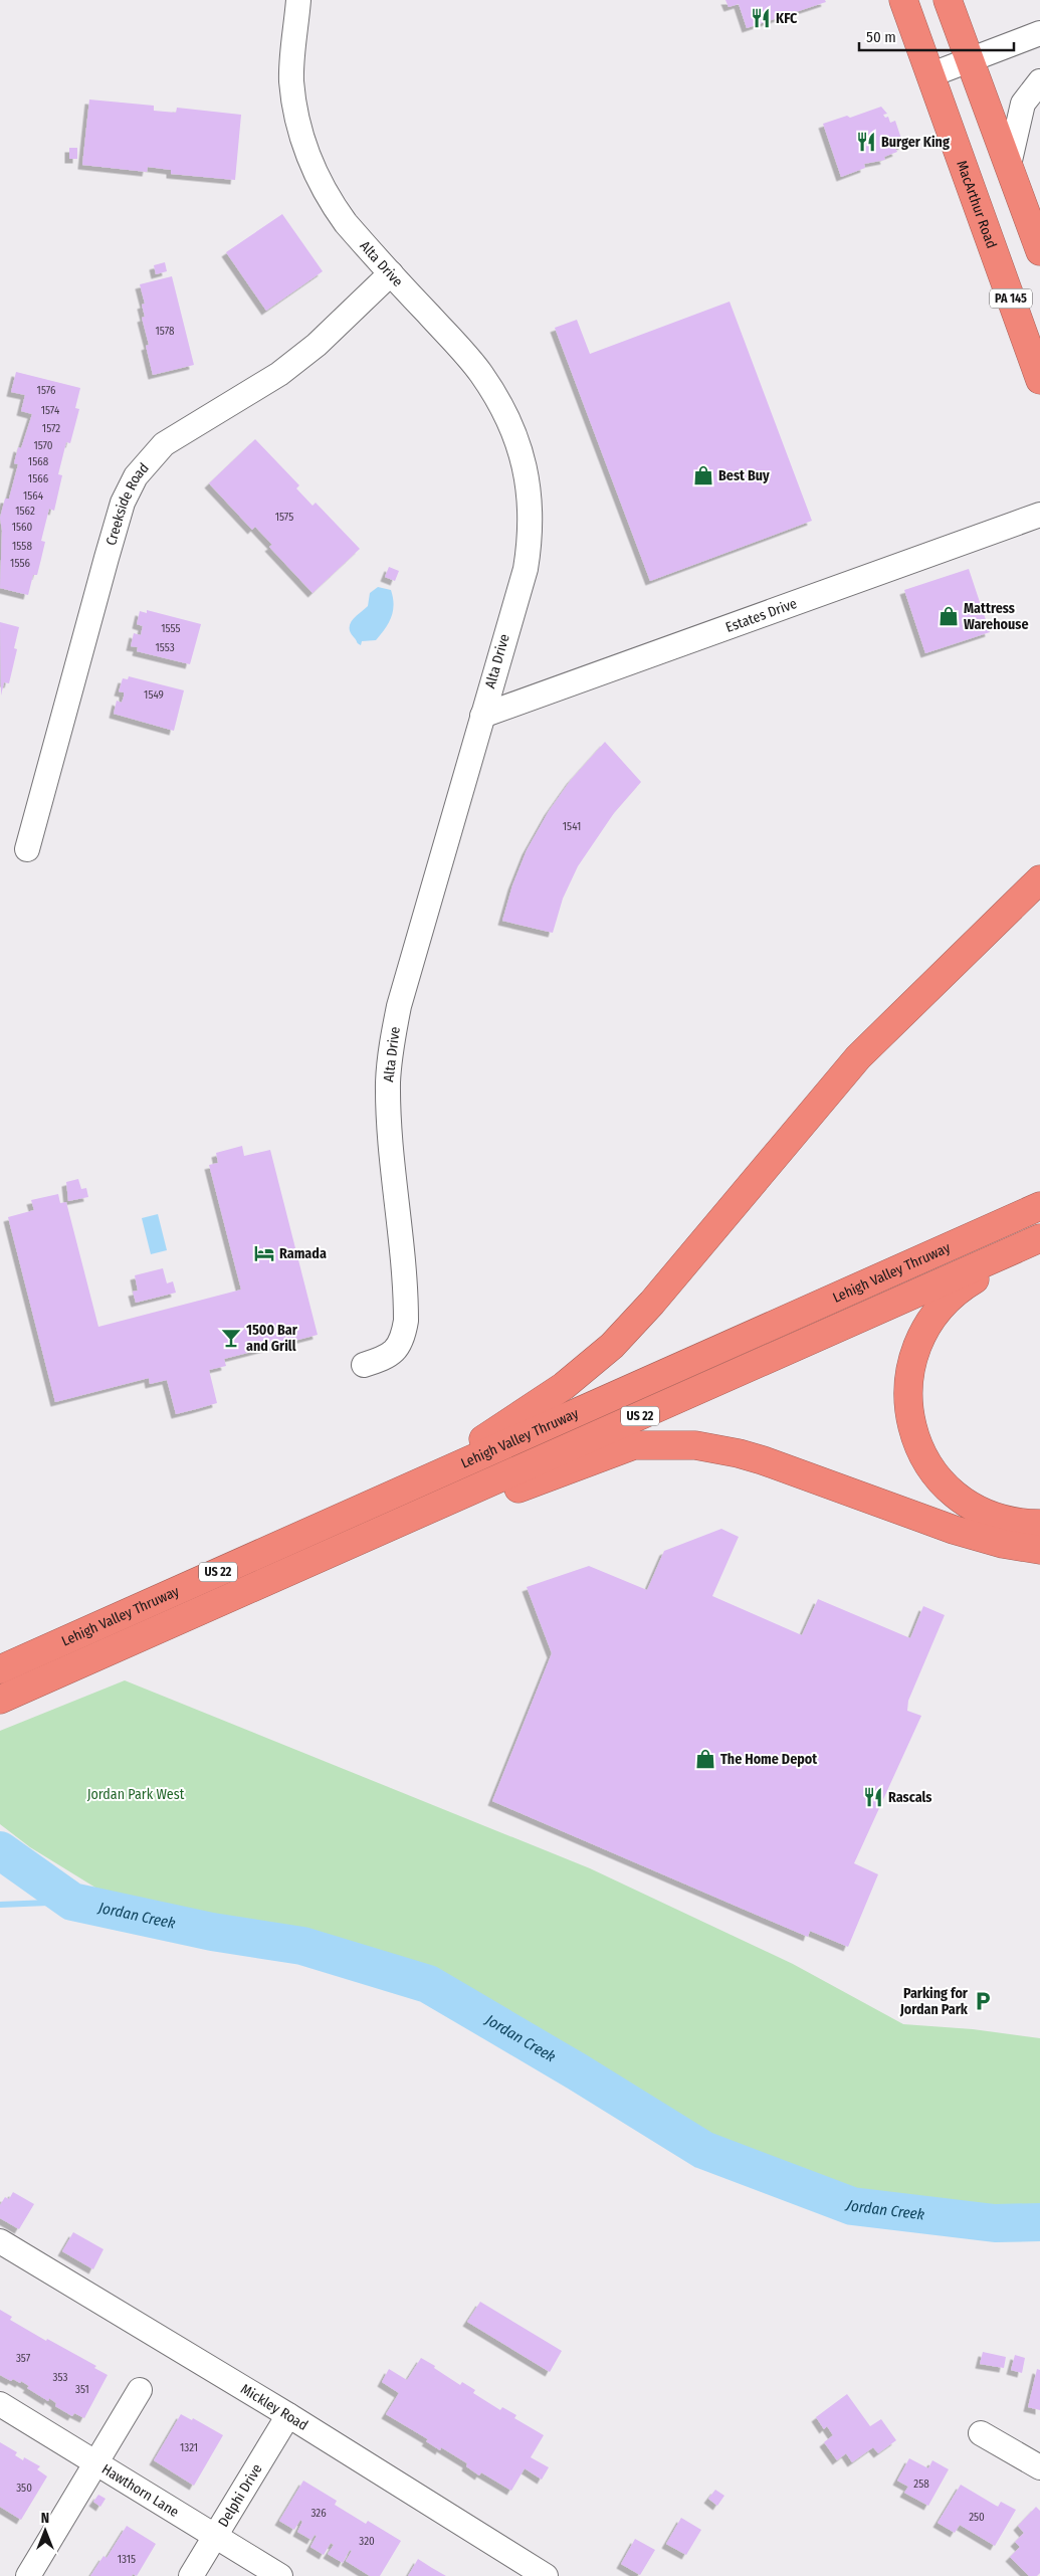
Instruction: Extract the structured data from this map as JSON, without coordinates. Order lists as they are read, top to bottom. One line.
{"streets":{"highway":["MacArthur Road","PA 145","Lehigh Valley Thruway","US 22"],"street":["Alta Drive","Creekside Road","Estates Drive","Mickley Road","Hawthorn Lane","Delphi Drive"]},"crossings":[["Alta Drive","Creekside Road"],["Alta Drive","Estates Drive"],["Mickley Road","Delphi Drive"],["Hawthorn Lane","Delphi Drive"]],"water":["Jordan Creek"],"parks":["Jordan Park West"],"places":{"restaurant":["KFC","Burger King","Rascals"],"shop":["Best Buy","Mattress Warehouse","The Home Depot"],"hotel":["Ramada"],"bar":["1500 Bar and Grill"],"parking":["Parking for Jordan Park"]},"house_numbers":["1578","1576","1574","1572","1570","1568","1566","1564","1562","1575","1560","1558","1556","1555","1553","1549","1541","357","353","351","1321","258","350","326","250","320","1315"],"scale_bar":"50 m","north":"top"}
